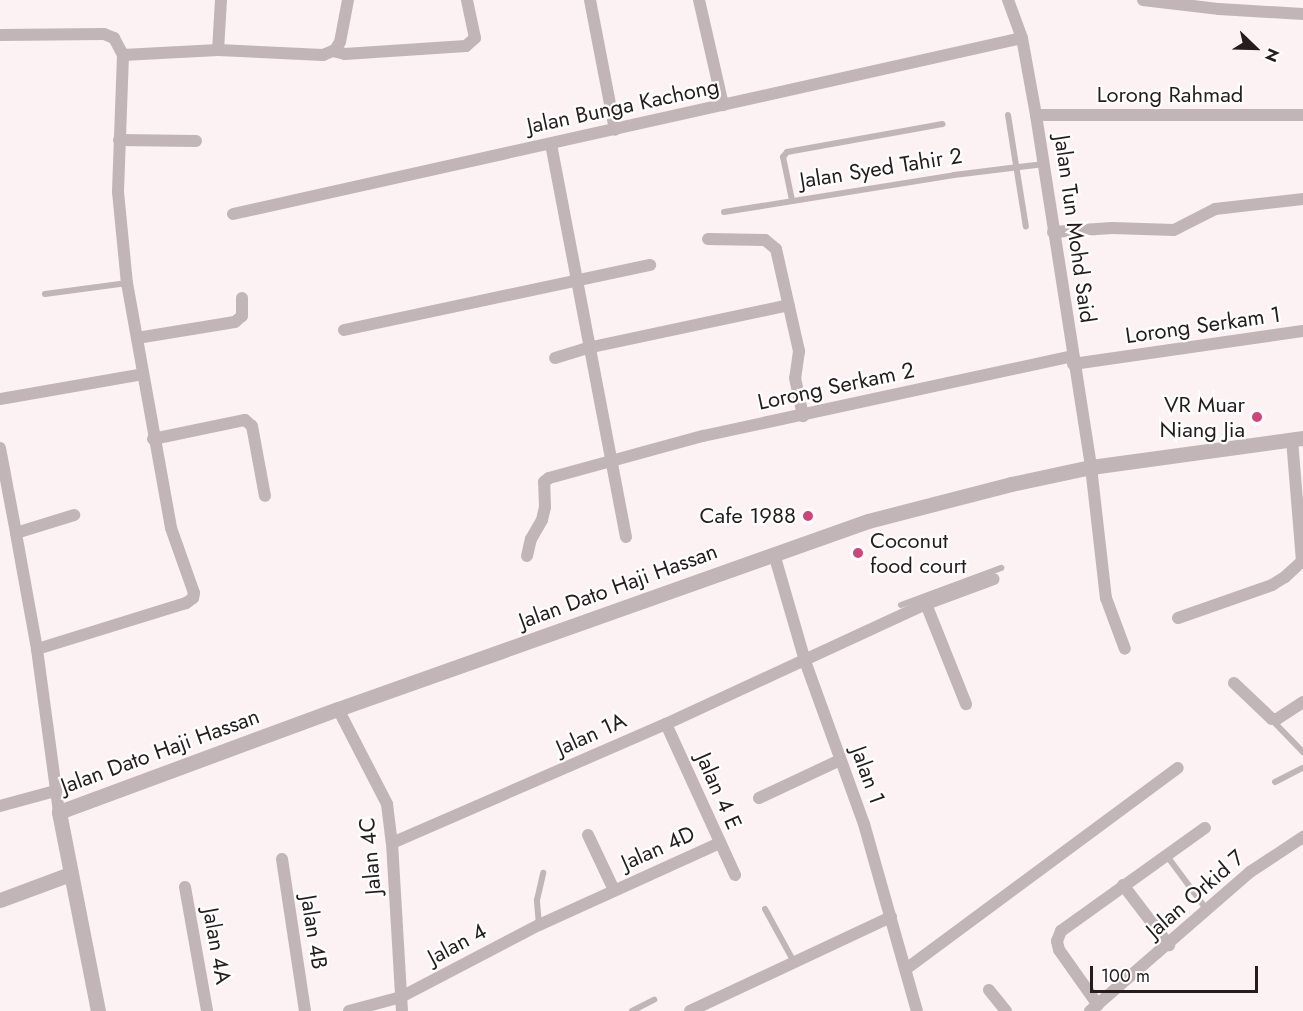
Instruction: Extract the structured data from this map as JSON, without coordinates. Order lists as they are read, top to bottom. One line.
{"streets":{"street":["Lorong Rahmad","Jalan Bunga Kachong","Jalan Tun Mohd Said","Lorong Serkam 1","Lorong Serkam 2","Jalan Dato Haji Hassan","Jalan 1A","Jalan 1","Jalan 4 E","Jalan 4D","Jalan 4C","Jalan Orkid 7","Jalan 4B","Jalan 4","Jalan 4A"],"lane":["Jalan Syed Tahir 2"]},"crossings":[["Lorong Rahmad","Jalan Tun Mohd Said"],["Jalan Bunga Kachong","Jalan Tun Mohd Said"],["Jalan Syed Tahir 2","Jalan Tun Mohd Said"],["Jalan Tun Mohd Said","Lorong Serkam 1"],["Jalan Tun Mohd Said","Lorong Serkam 2"],["Jalan Tun Mohd Said","Jalan Dato Haji Hassan"],["Lorong Serkam 1","Lorong Serkam 2"],["Jalan Dato Haji Hassan","Jalan 1"],["Jalan Dato Haji Hassan","Jalan 4C"],["Jalan 1A","Jalan 1"],["Jalan 1A","Jalan 4 E"],["Jalan 1A","Jalan 4C"],["Jalan 4 E","Jalan 4D"],["Jalan 4D","Jalan 4"],["Jalan 4C","Jalan 4"]],"places":["VR Muar Niang Jia","Cafe 1988","Coconut food court"],"scale_bar":"100 m","north":"bottom right"}
